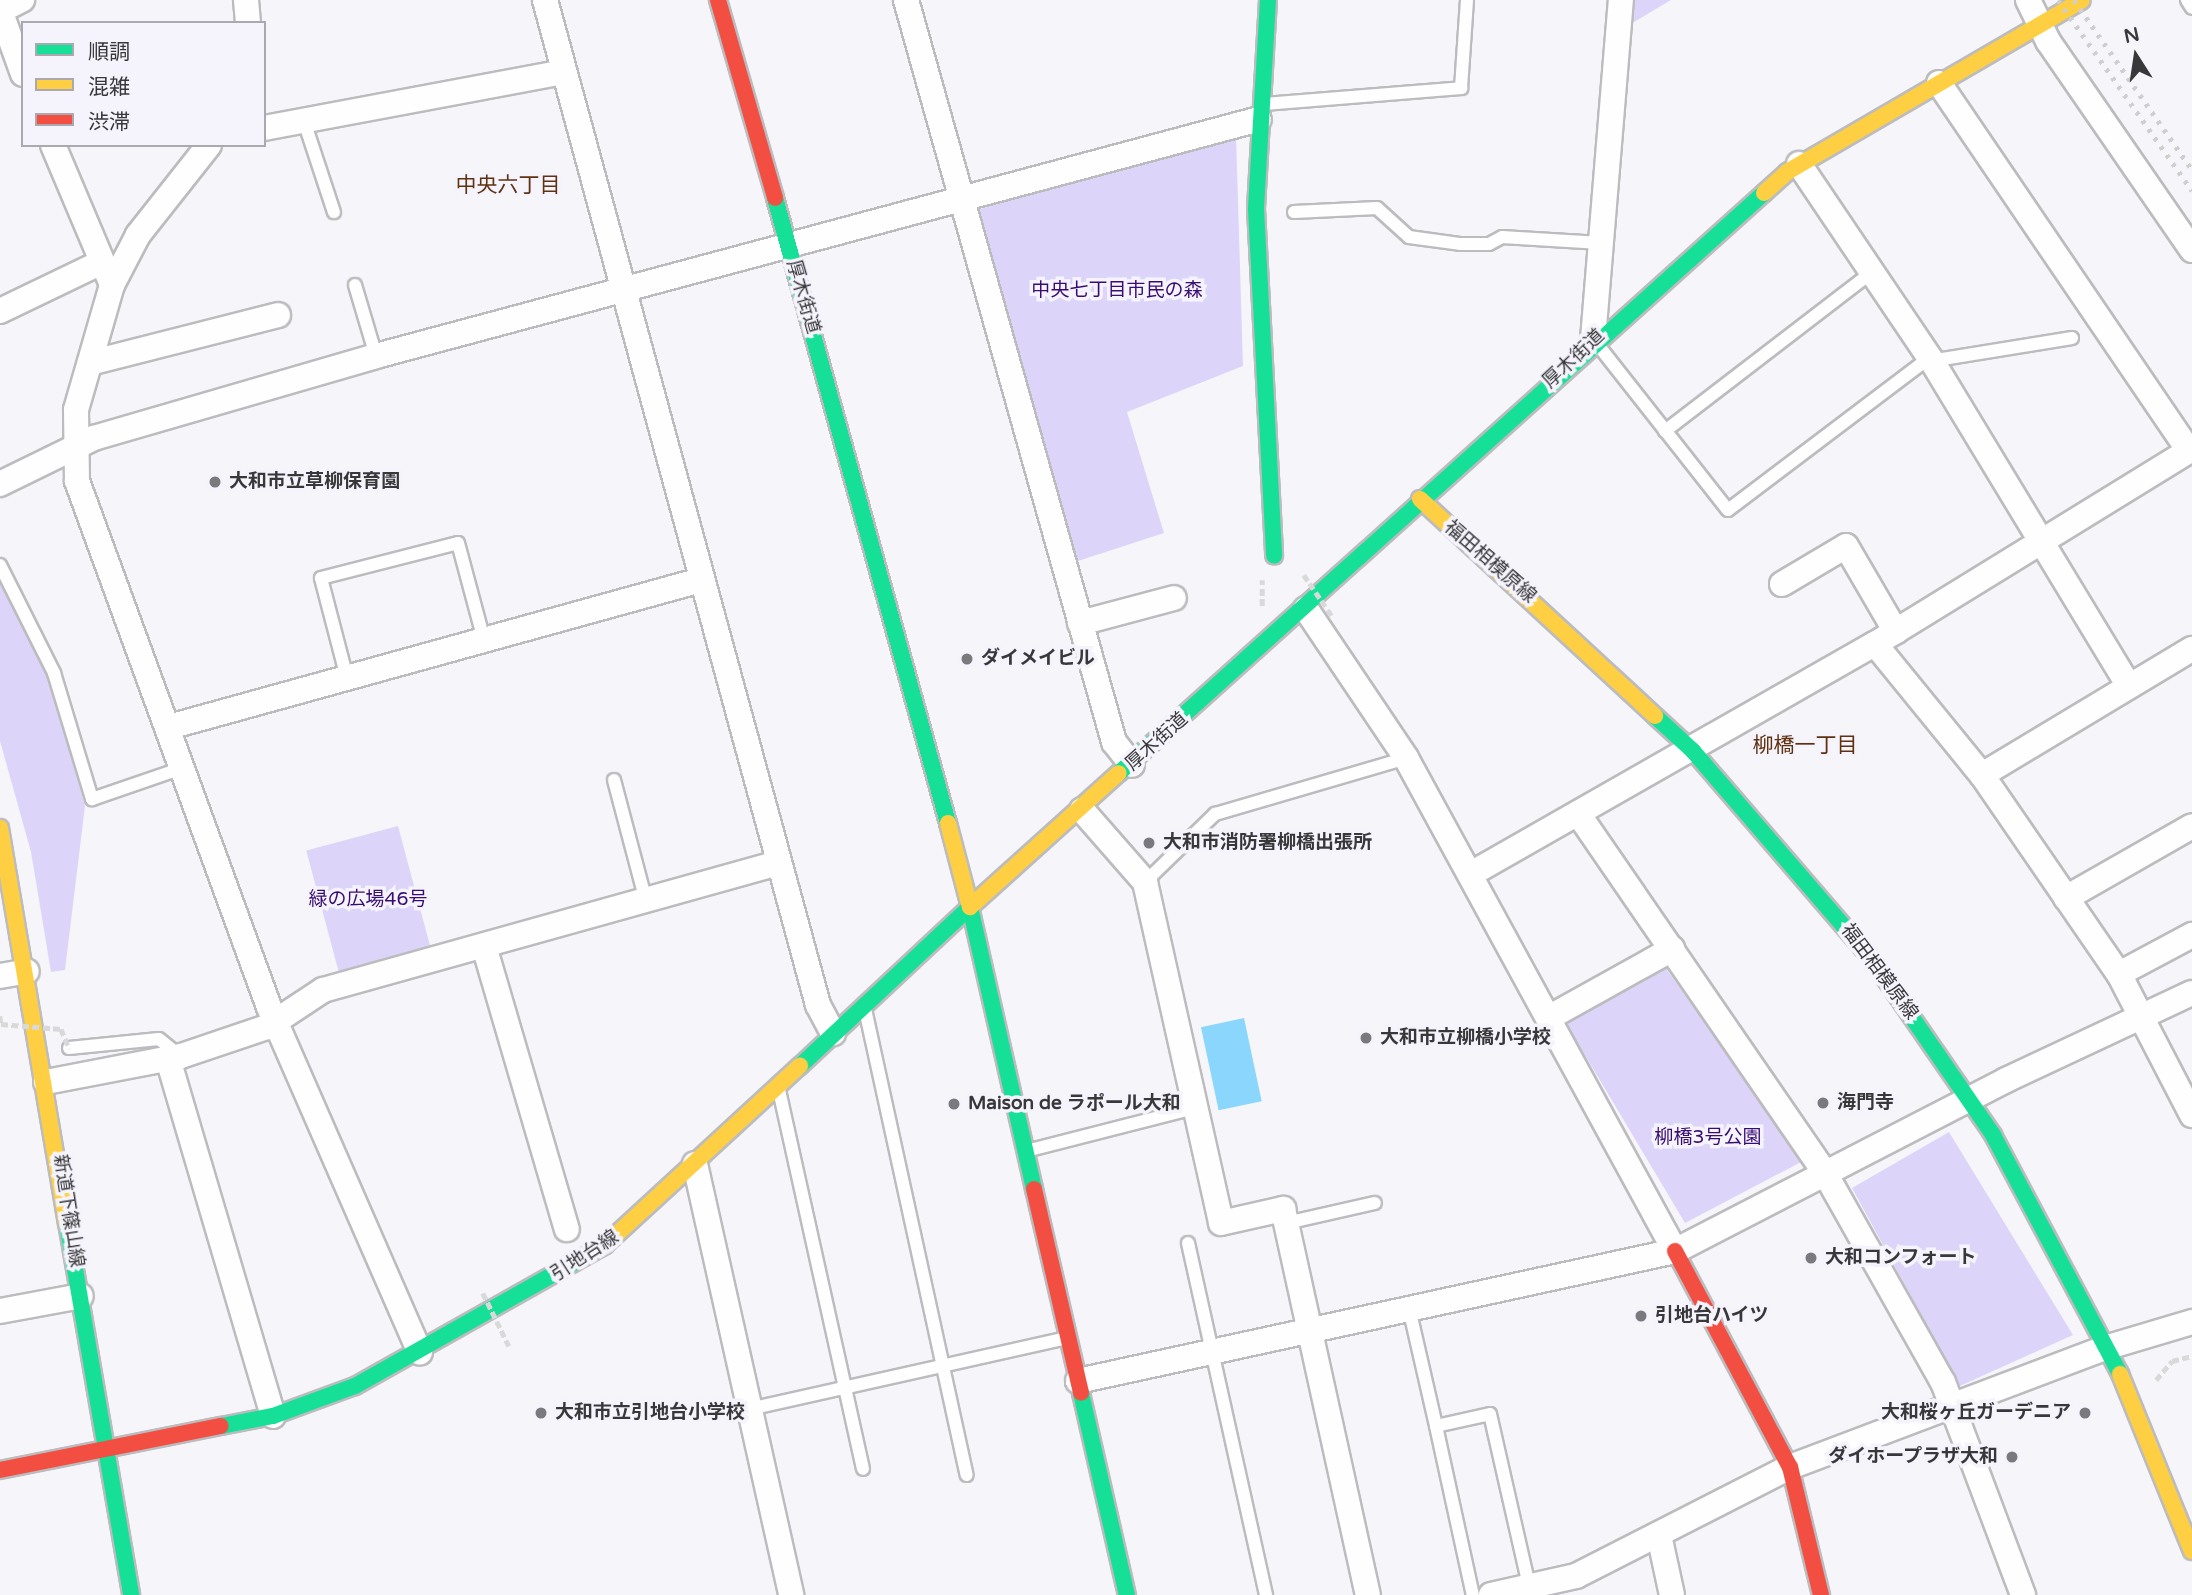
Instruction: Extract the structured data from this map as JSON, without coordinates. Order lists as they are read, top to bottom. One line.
{"streets":{"street":["厚木街道","福田相模原線","新道下篠山線","引地台線"]},"crossings":[["厚木街道","福田相模原線"],["厚木街道","引地台線"],["新道下篠山線","引地台線"]],"districts":["中央六丁目","柳橋一丁目"],"parks":["中央七丁目市民の森","緑の広場46号","柳橋3号公園"],"places":["大和市立草柳保育園","ダイメイビル","大和市消防署柳橋出張所","大和市立柳橋小学校","海門寺","Maison de ラポール大和","大和コンフォート","引地台ハイツ","大和市立引地台小学校","大和桜ヶ丘ガーデニア","ダイホープラザ大和"],"legend":["順調","混雑","渋滞"],"north":"top"}
